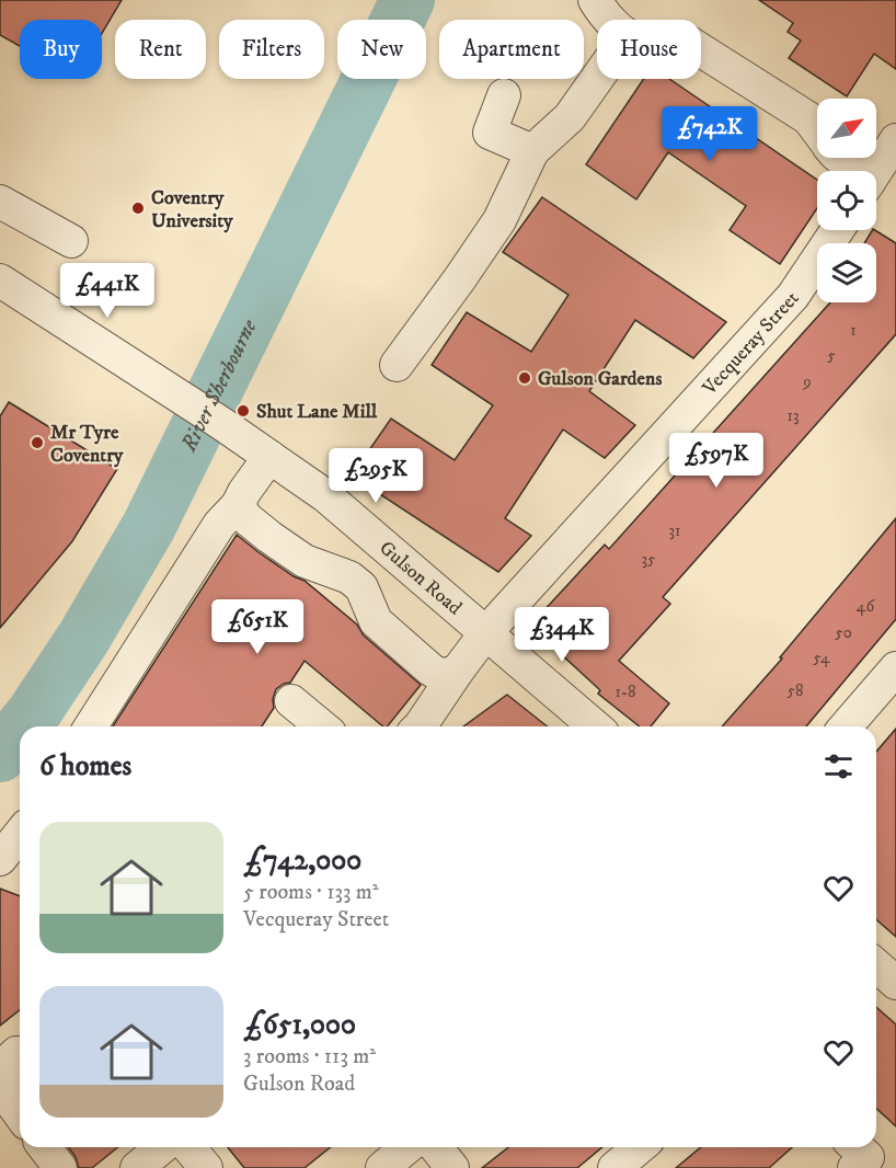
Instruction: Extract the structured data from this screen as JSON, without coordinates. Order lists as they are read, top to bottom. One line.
{"streets":{"street":["Vecqueray Street","Gulson Road"]},"crossings":[["Vecqueray Street","Gulson Road"]],"water":["River Sherbourne"],"places":["Coventry University","Gulson Gardens","Shut Lane Mill","Mr Tyre Coventry"],"house_numbers":["1","5","9","13","31","35","46","50","54","58","1-8"],"north":"top right","page":{"chip":["Buy","Rent","Filters","New","Apartment","House"],"price":["£742K","£441K","£597K","£295K","£651K","£344K"],"heading":"6 homes","list":[{"name":"£742,000","note":"5 rooms · 133 m² · Vecqueray Street"},{"name":"£651,000","note":"3 rooms · 113 m² · Gulson Road"}]}}
